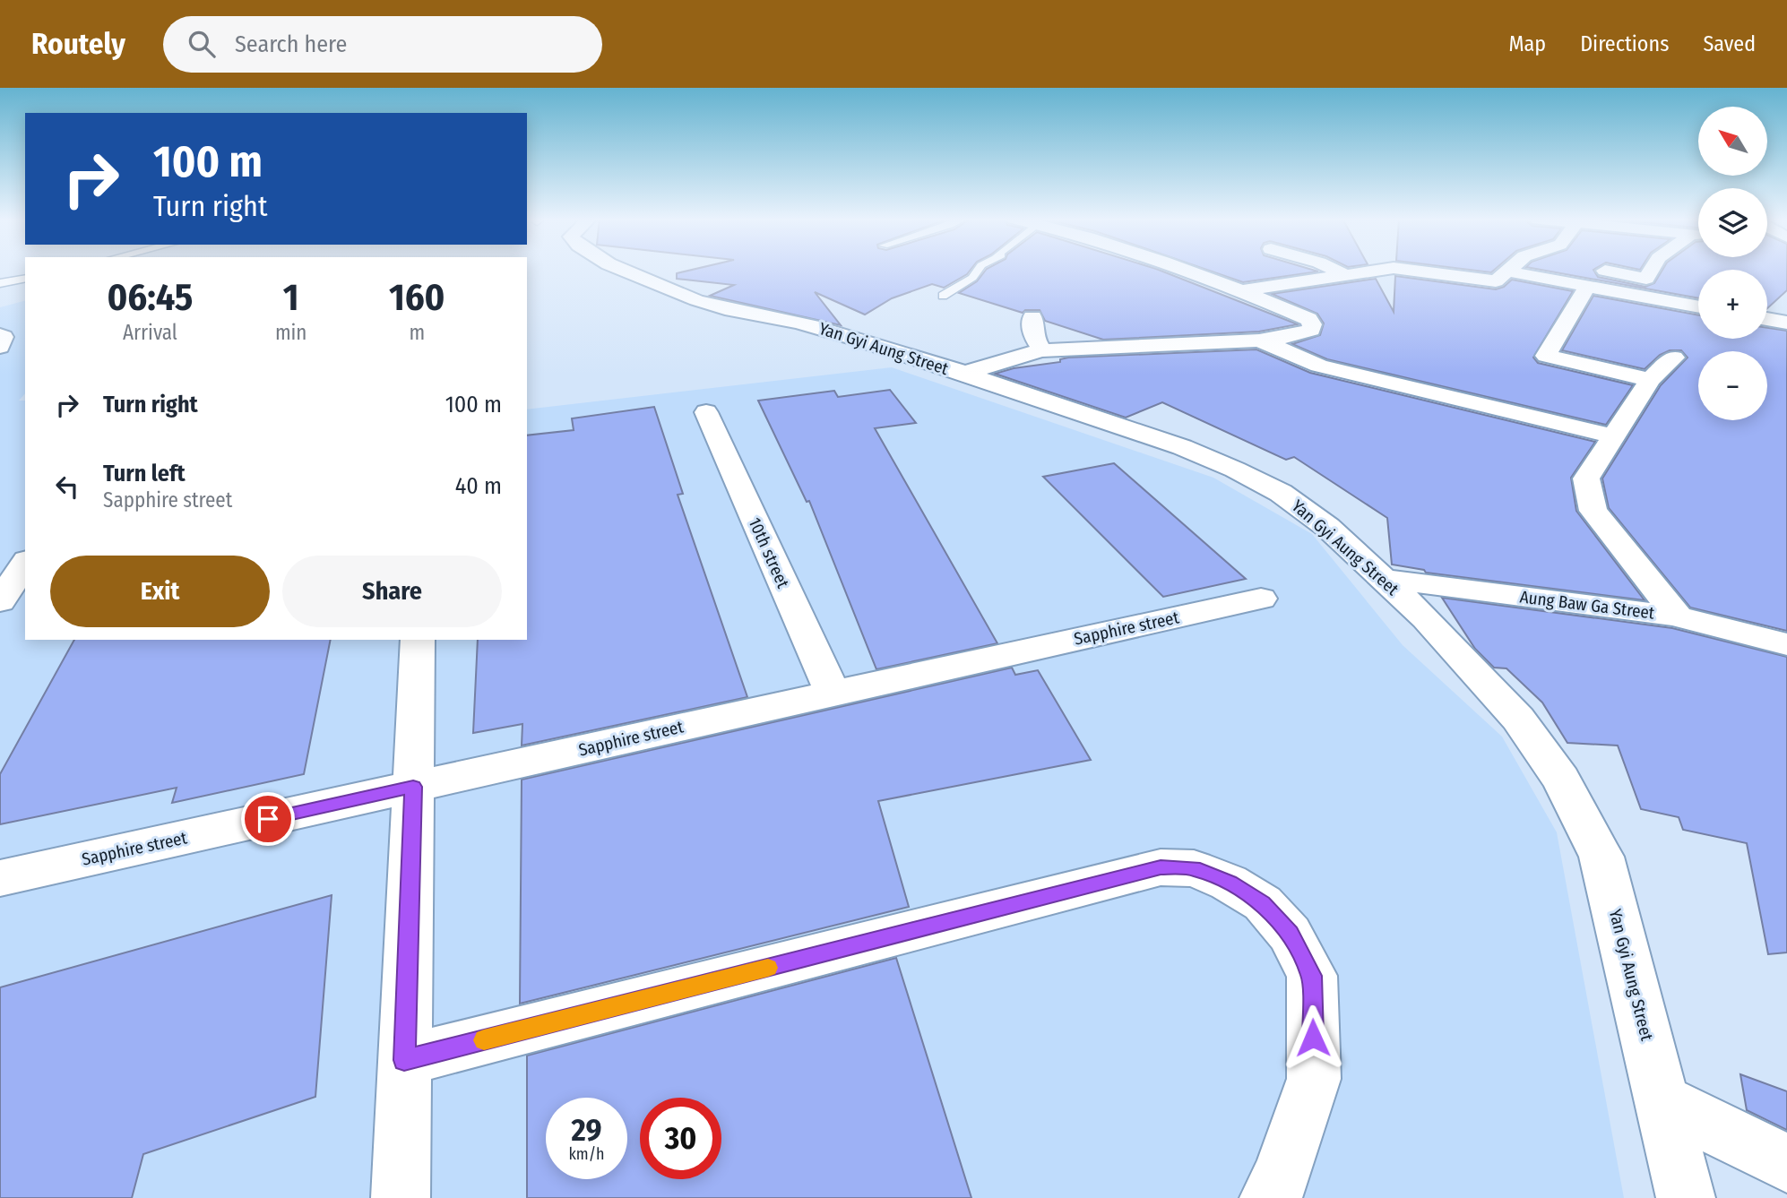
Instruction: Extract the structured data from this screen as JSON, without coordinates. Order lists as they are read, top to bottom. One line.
{"streets":{"street":["Yan Gyi Aung Street","10th street","Aung Baw Ga Street","Sapphire street"]},"crossings":[["Yan Gyi Aung Street","Aung Baw Ga Street"],["10th street","Sapphire street"]],"north":"top left","page":{"header":"Routely","search":"Search here","nav":["Map","Directions","Saved"],"map_buttons":["+","−"],"turn":["100 m","Turn right"],"eta":["06:45","Arrival","1","min","160","m"],"list":[{"name":"Turn right","value":"100 m"},{"name":"Turn left","note":"Sapphire street","value":"40 m"}],"buttons":["Exit","Share"],"speed":"29 km/h","limit":"30"}}
